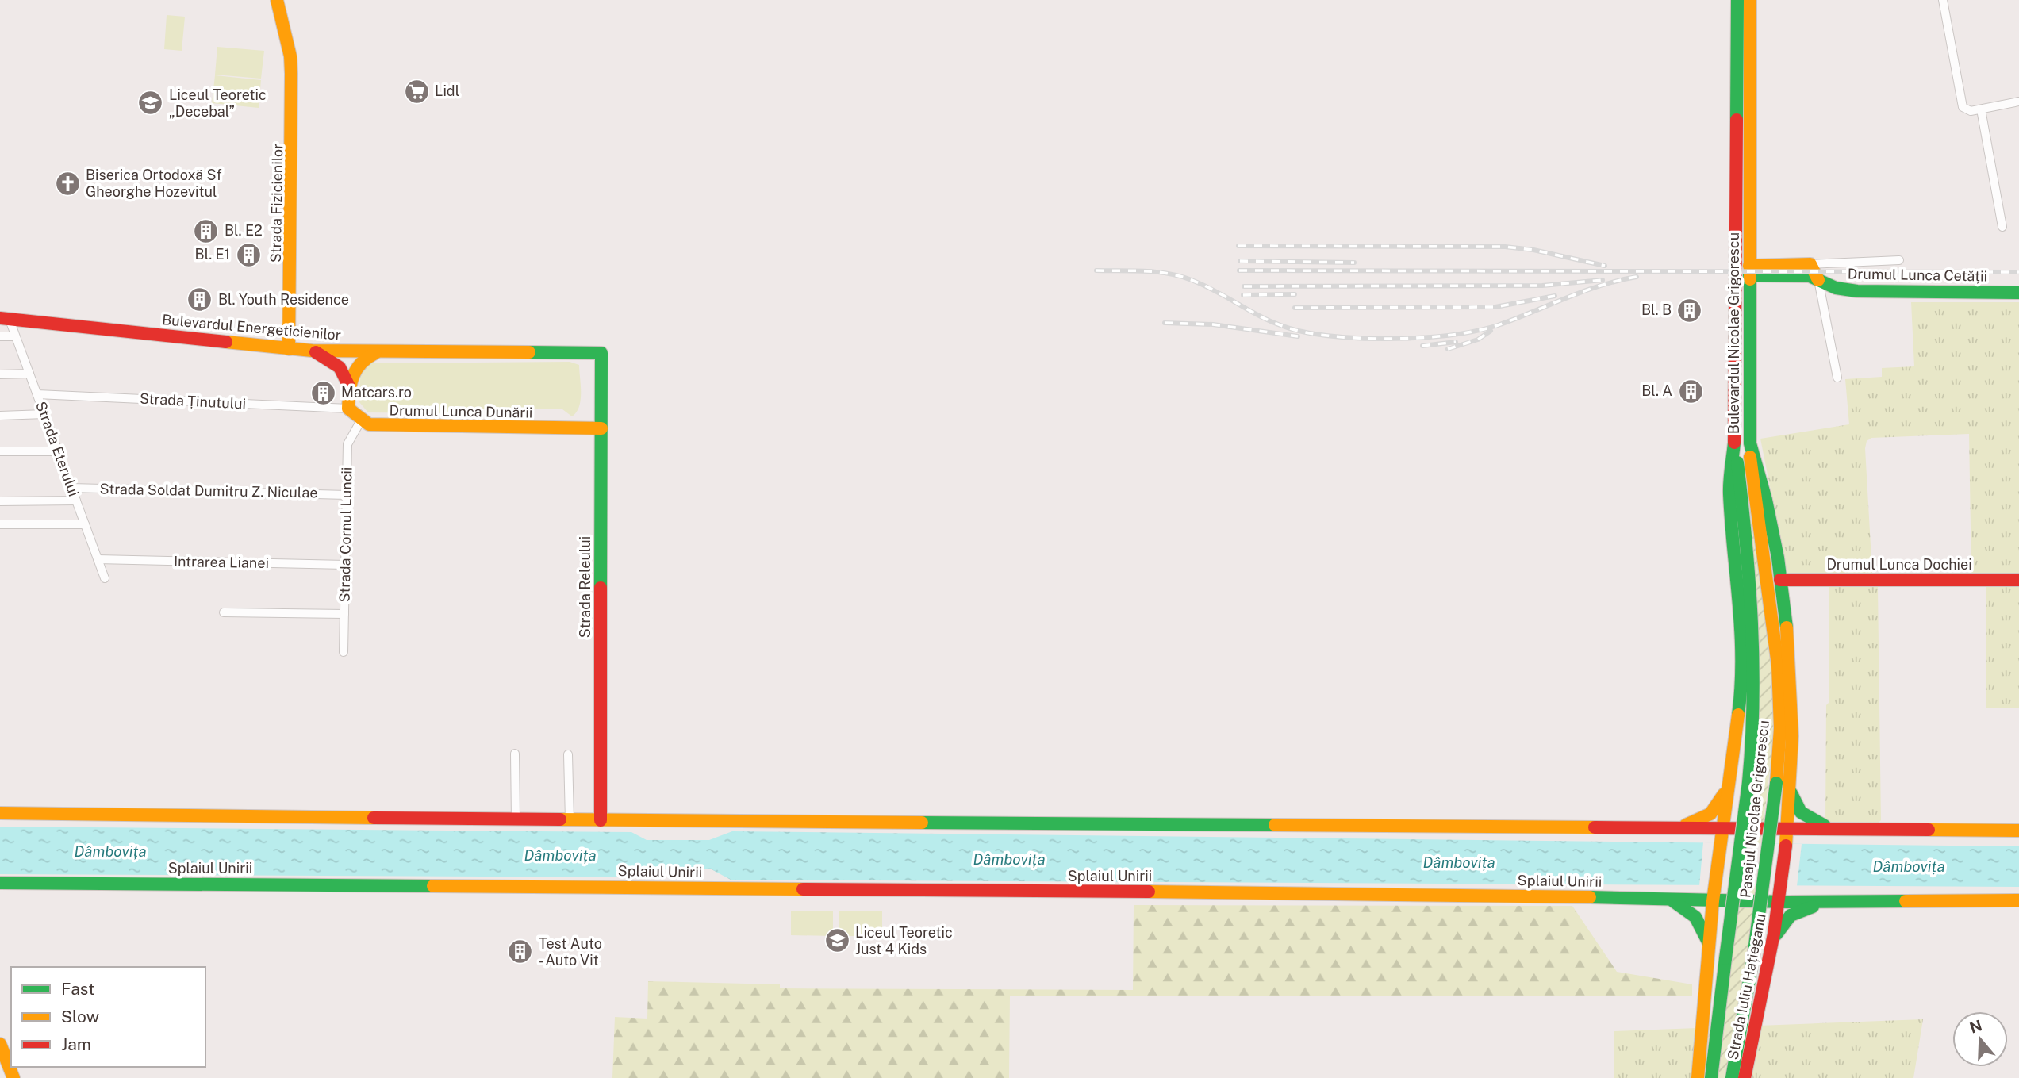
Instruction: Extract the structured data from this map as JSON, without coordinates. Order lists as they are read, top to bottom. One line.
{"streets":{"main road":["Strada Fizicienilor","Drumul Lunca Cetății","Bulevardul Energeticienilor","Bulevardul Nicolae Grigorescu","Drumul Lunca Dunării","Drumul Lunca Dochiei","Strada Releului","Pasajul Nicolae Grigorescu","Splaiul Unirii","Strada Iuliu Hațieganu"],"street":["Strada Ținutului","Strada Eterului","Strada Soldat Dumitru Z. Niculae","Strada Cornul Luncii","Intrarea Lianei"]},"crossings":[["Strada Fizicienilor","Bulevardul Energeticienilor"],["Drumul Lunca Cetății","Bulevardul Nicolae Grigorescu"],["Bulevardul Energeticienilor","Strada Eterului"],["Bulevardul Energeticienilor","Strada Releului"],["Bulevardul Nicolae Grigorescu","Drumul Lunca Dochiei"],["Bulevardul Nicolae Grigorescu","Pasajul Nicolae Grigorescu"],["Bulevardul Nicolae Grigorescu","Splaiul Unirii"],["Bulevardul Nicolae Grigorescu","Strada Iuliu Hațieganu"],["Strada Ținutului","Strada Eterului"],["Drumul Lunca Dunării","Strada Cornul Luncii"],["Drumul Lunca Dunării","Strada Releului"],["Strada Eterului","Strada Soldat Dumitru Z. Niculae"],["Strada Eterului","Intrarea Lianei"],["Strada Soldat Dumitru Z. Niculae","Strada Cornul Luncii"],["Strada Cornul Luncii","Intrarea Lianei"],["Splaiul Unirii","Strada Iuliu Hațieganu"]],"water":["Dâmbovița"],"places":{"supermarket":["Lidl"],"school or university":["Liceul Teoretic „Decebal”","Liceul Teoretic Just 4 Kids"],"church":["Biserica Ortodoxă Sf Gheorghe Hozevitul"],"building":["Bl. E2","Bl. E1","Bl. Youth Residence","Bl. B","Bl. A","Matcars.ro","Test Auto - Auto Vit"]},"legend":["Fast","Slow","Jam"],"north":"top"}
